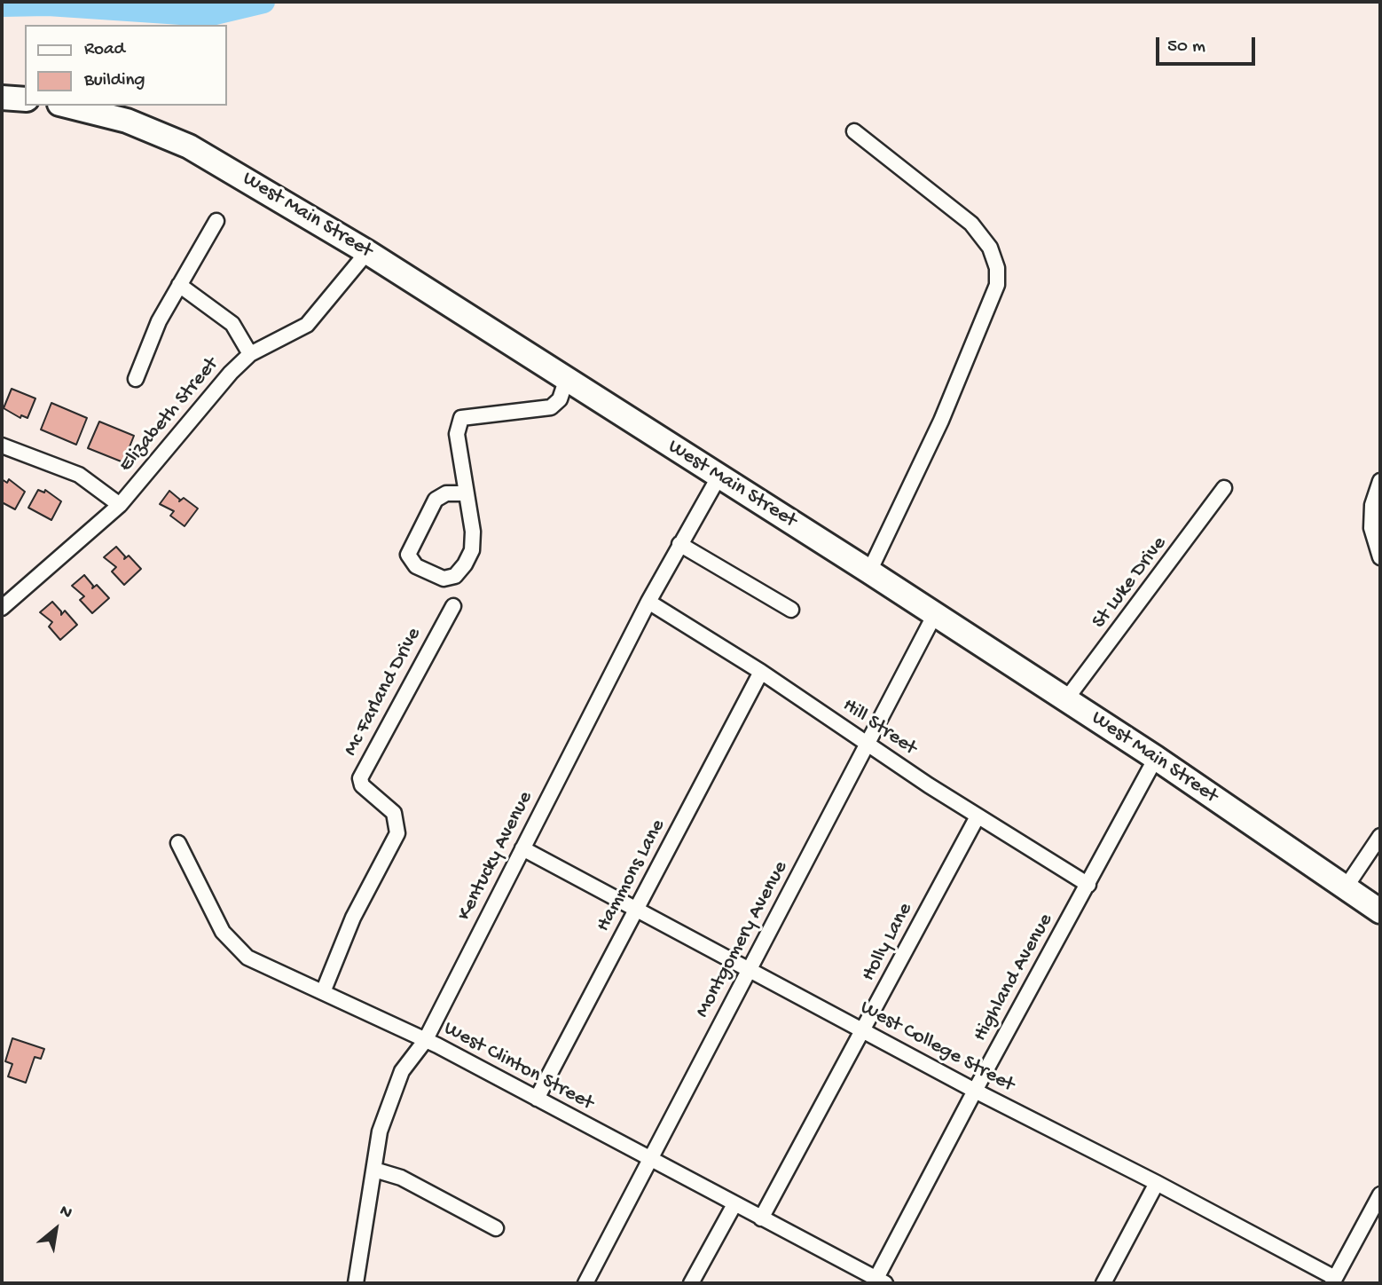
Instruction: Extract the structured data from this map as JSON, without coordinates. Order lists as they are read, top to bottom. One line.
{"streets":{"main road":["West Main Street"],"street":["Elizabeth Street","St Luke Drive","Mc Farland Drive","Hill Street","Kentucky Avenue","Hammons Lane","Montgomery Avenue","Holly Lane","Highland Avenue","West College Street","West Clinton Street"]},"crossings":[["West Main Street","Elizabeth Street"],["West Main Street","St Luke Drive"],["West Main Street","Kentucky Avenue"],["West Main Street","Montgomery Avenue"],["West Main Street","Highland Avenue"],["Mc Farland Drive","West Clinton Street"],["Hill Street","Kentucky Avenue"],["Hill Street","Hammons Lane"],["Hill Street","Montgomery Avenue"],["Hill Street","Holly Lane"],["Hill Street","Highland Avenue"],["Kentucky Avenue","West College Street"],["Kentucky Avenue","West Clinton Street"],["Hammons Lane","West College Street"],["Hammons Lane","West Clinton Street"],["Montgomery Avenue","West College Street"],["Montgomery Avenue","West Clinton Street"],["Holly Lane","West College Street"],["Holly Lane","West Clinton Street"],["Highland Avenue","West College Street"],["Highland Avenue","West Clinton Street"]],"legend":["Road","Building"],"scale_bar":"50 m","north":"top right"}
